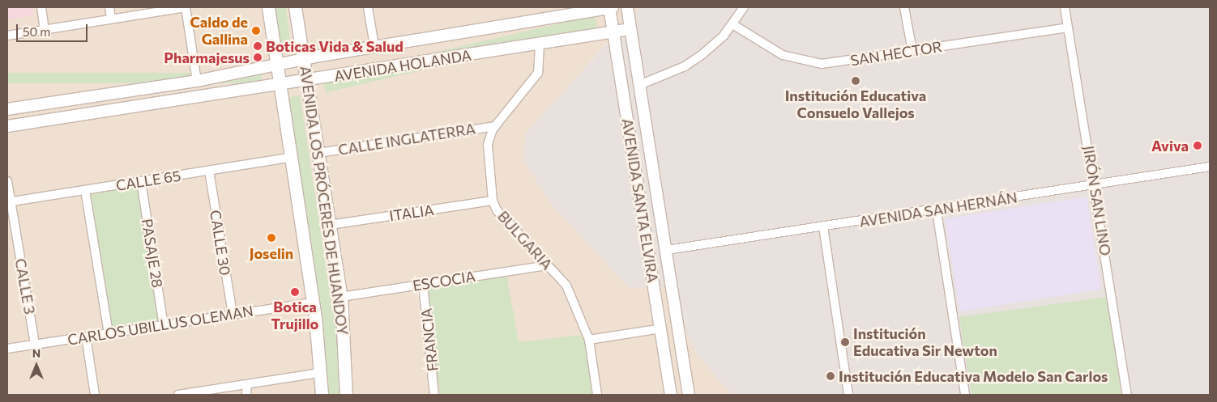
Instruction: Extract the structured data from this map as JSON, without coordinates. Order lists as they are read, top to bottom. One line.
{"streets":{"main road":["AVENIDA LOS PRÓCERES DE HUANDOY"],"street":["SAN HECTOR","AVENIDA HOLANDA","CALLE INGLATERRA","CALLE 65","AVENIDA SANTA ELVIRA","JIRÓN SAN LINO","AVENIDA SAN HERNÁN","ITALIA","BULGARIA","CALLE 30","PASAJE 28","ESCOCIA","CALLE 3","CARLOS UBILLUS OLEMAN","FRANCIA"]},"crossings":[["SAN HECTOR","JIRÓN SAN LINO"],["AVENIDA HOLANDA","AVENIDA LOS PRÓCERES DE HUANDOY"],["AVENIDA HOLANDA","AVENIDA SANTA ELVIRA"],["AVENIDA HOLANDA","BULGARIA"],["CALLE INGLATERRA","AVENIDA LOS PRÓCERES DE HUANDOY"],["CALLE INGLATERRA","BULGARIA"],["CALLE 65","AVENIDA LOS PRÓCERES DE HUANDOY"],["CALLE 65","CALLE 30"],["CALLE 65","PASAJE 28"],["CALLE 65","CALLE 3"],["AVENIDA LOS PRÓCERES DE HUANDOY","ITALIA"],["AVENIDA LOS PRÓCERES DE HUANDOY","ESCOCIA"],["AVENIDA LOS PRÓCERES DE HUANDOY","CARLOS UBILLUS OLEMAN"],["AVENIDA SANTA ELVIRA","AVENIDA SAN HERNÁN"],["JIRÓN SAN LINO","AVENIDA SAN HERNÁN"],["ITALIA","BULGARIA"],["BULGARIA","ESCOCIA"],["CALLE 30","CARLOS UBILLUS OLEMAN"],["PASAJE 28","CARLOS UBILLUS OLEMAN"],["ESCOCIA","FRANCIA"],["CALLE 3","CARLOS UBILLUS OLEMAN"]],"places":["Caldo de Gallina","Boticas Vida & Salud","Pharmajesus","Institución Educativa Consuelo Vallejos","Aviva","Joselin","Botica Trujillo","Institución Educativa Sir Newton","Institución Educativa Modelo San Carlos"],"scale_bar":"50 m","north":"top"}
